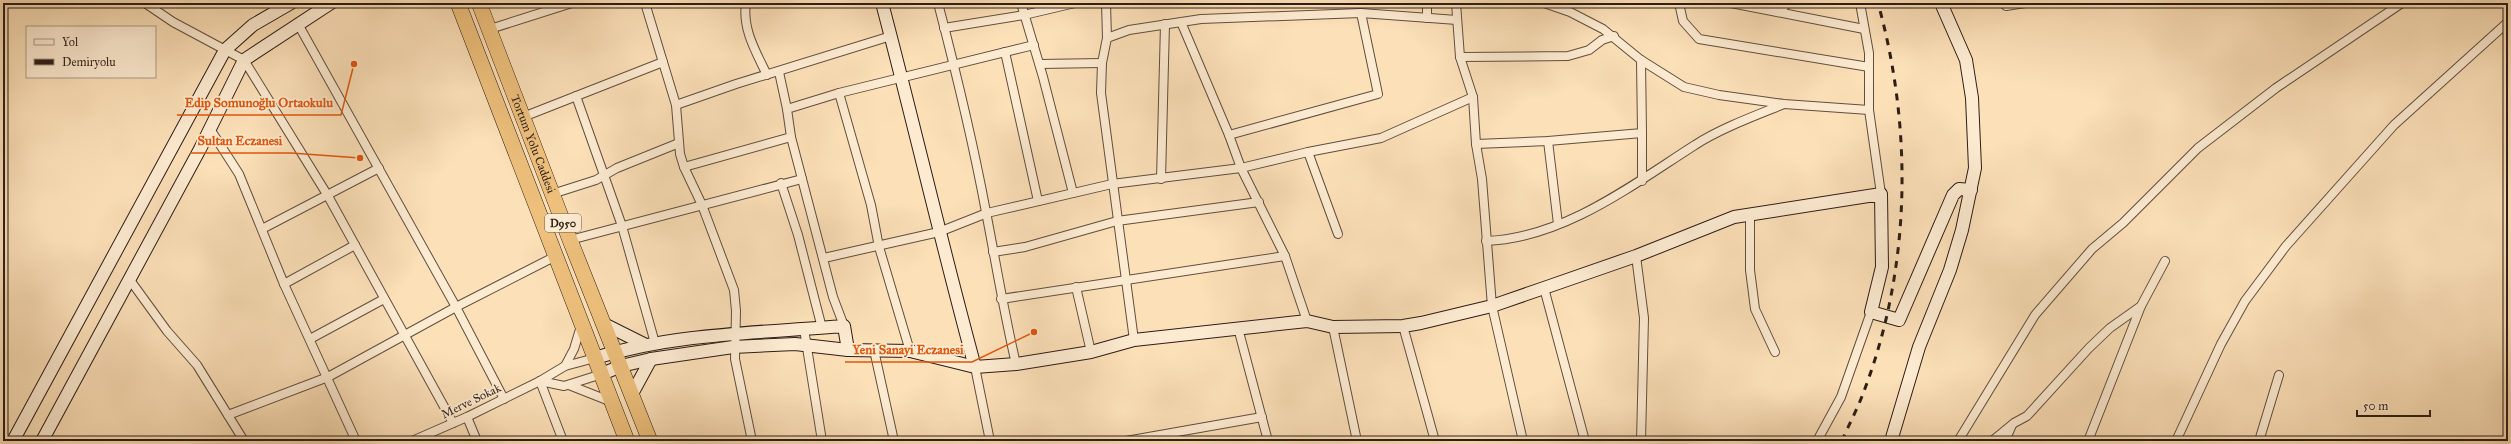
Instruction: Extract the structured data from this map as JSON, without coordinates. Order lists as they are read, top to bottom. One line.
{"streets":{"highway":["Tortum Yolu Caddesi","D950"],"street":["Merve Sokak"]},"crossings":[["Tortum Yolu Caddesi","Merve Sokak"]],"places":["Edip Somunoğlu Ortaokulu","Sultan Eczanesi","Yeni Sanayi Eczanesi"],"legend":["Yol","Demiryolu"],"scale_bar":"50 m"}
